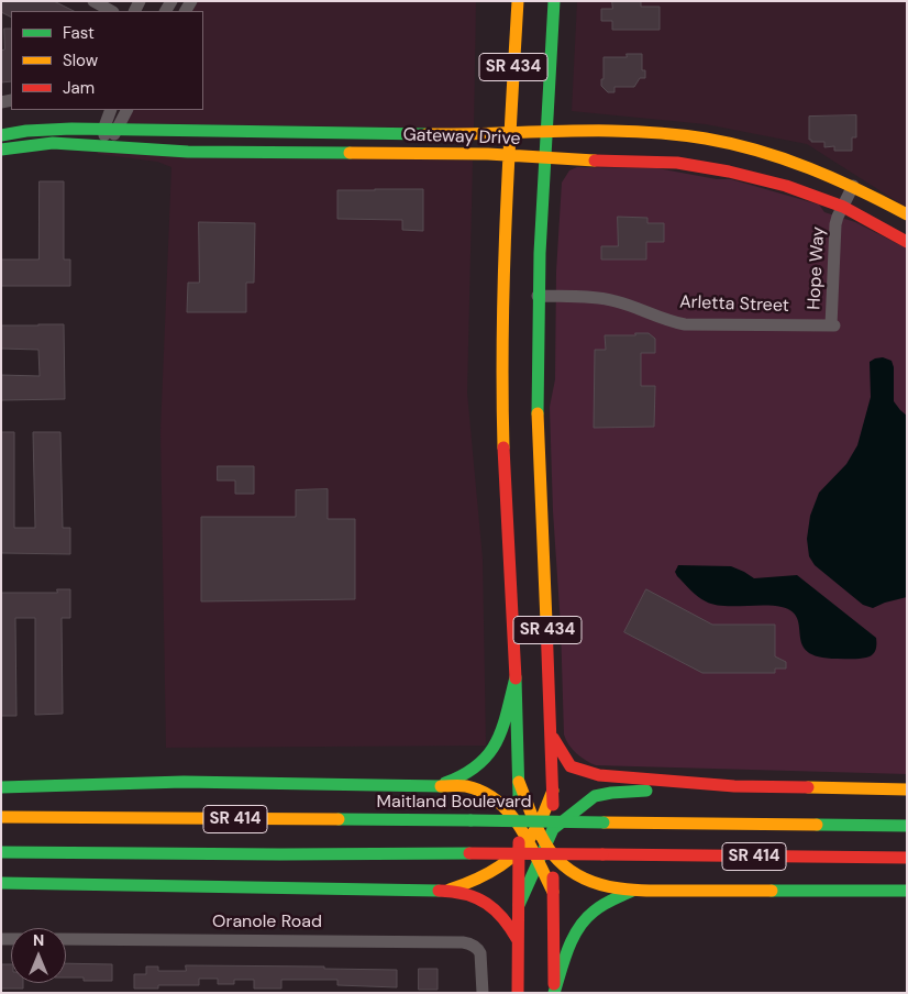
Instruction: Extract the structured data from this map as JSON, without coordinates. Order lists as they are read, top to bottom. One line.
{"streets":{"main road":["SR 434","Gateway Drive","Maitland Boulevard","SR 414"],"street":["Hope Way","Arletta Street","Oranole Road"]},"crossings":[["SR 434","Gateway Drive"],["SR 434","Arletta Street"],["Gateway Drive","Hope Way"],["Hope Way","Arletta Street"]],"legend":["Fast","Slow","Jam"],"north":"top"}
